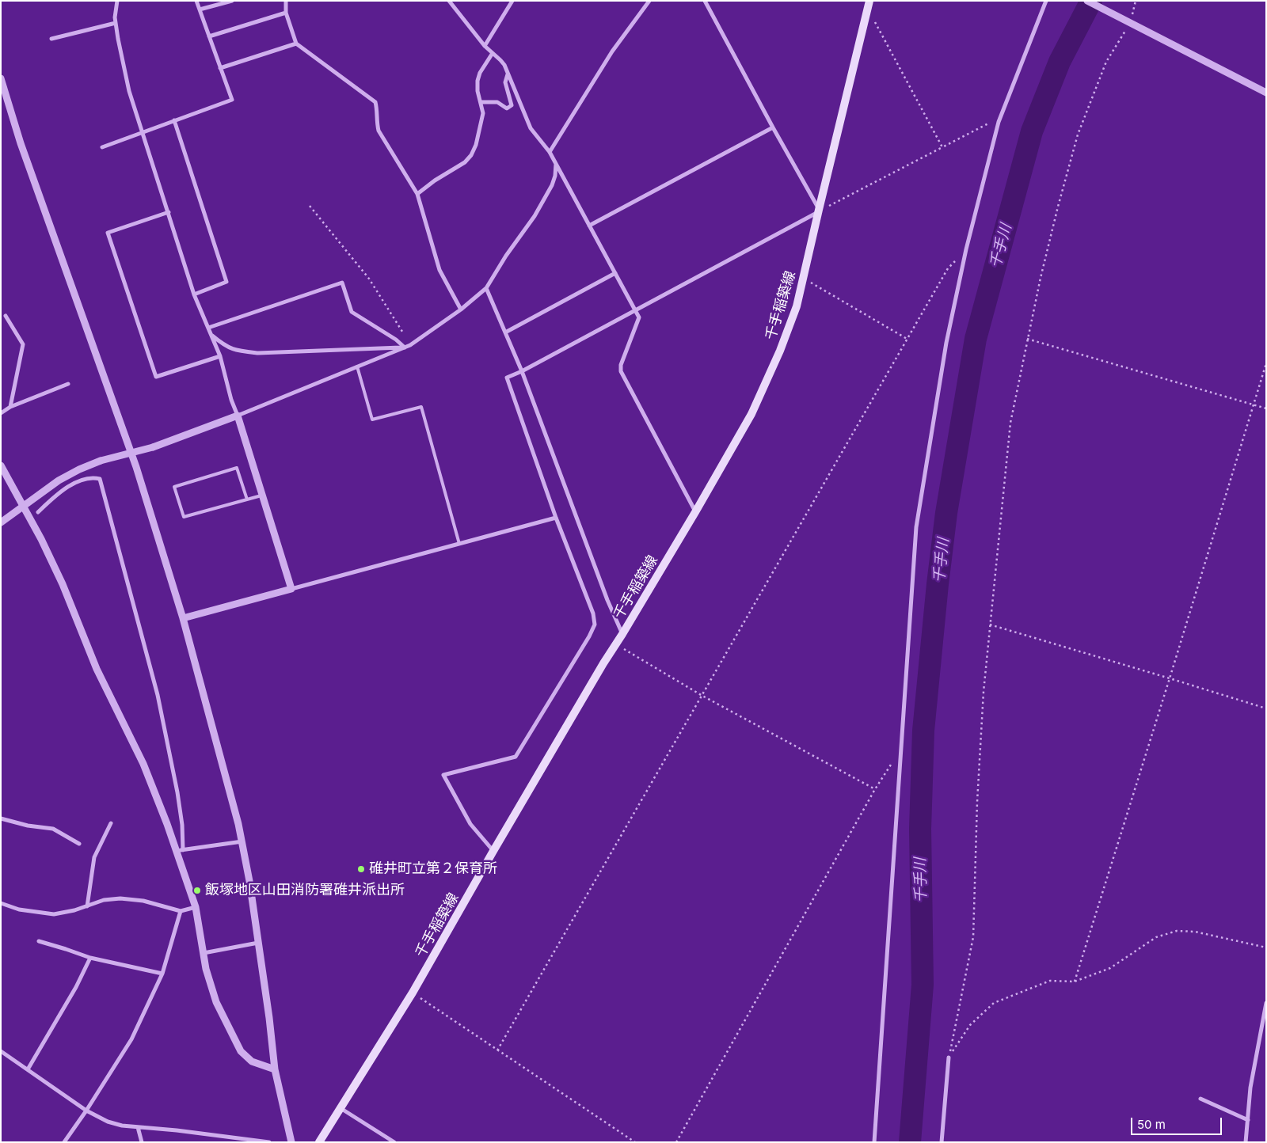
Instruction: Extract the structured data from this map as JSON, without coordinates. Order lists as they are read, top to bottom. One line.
{"streets":{"main road":["千手稲築線"]},"water":["千手川"],"places":["碓井町立第２保育所","飯塚地区山田消防署碓井派出所"],"scale_bar":"50 m"}
